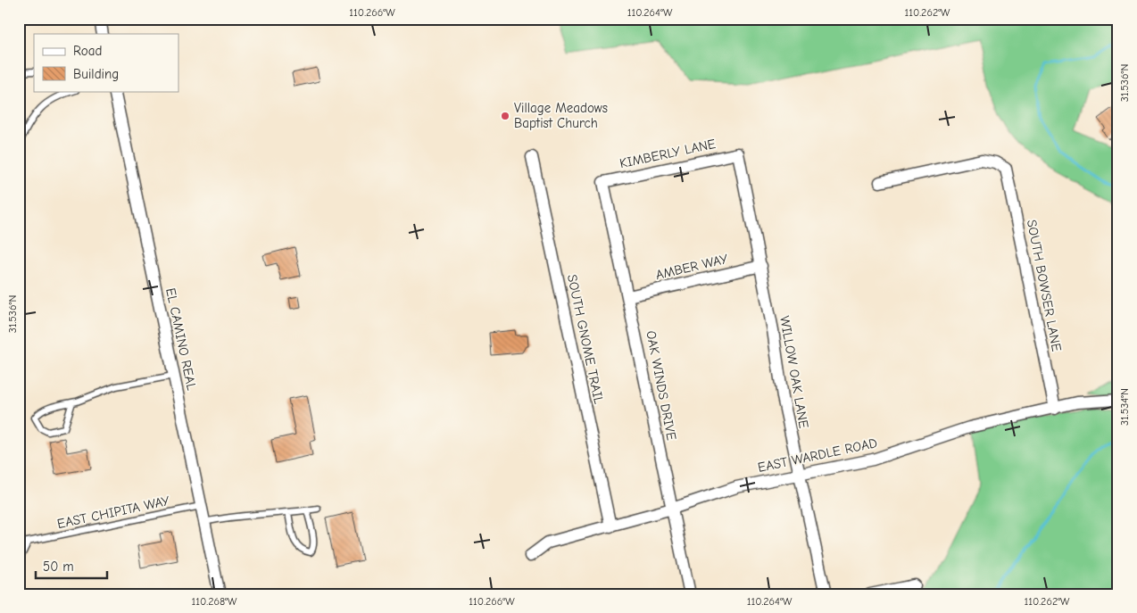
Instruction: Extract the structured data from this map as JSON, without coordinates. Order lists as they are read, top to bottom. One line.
{"streets":{"street":["KIMBERLY LANE","AMBER WAY","SOUTH BOWSER LANE","EL CAMINO REAL","SOUTH GNOME TRAIL","WILLOW OAK LANE","OAK WINDS DRIVE","EAST WARDLE ROAD"],"lane":["EAST CHIPITA WAY"]},"crossings":[["KIMBERLY LANE","WILLOW OAK LANE"],["KIMBERLY LANE","OAK WINDS DRIVE"],["AMBER WAY","WILLOW OAK LANE"],["AMBER WAY","OAK WINDS DRIVE"],["SOUTH BOWSER LANE","EAST WARDLE ROAD"],["EL CAMINO REAL","EAST CHIPITA WAY"],["SOUTH GNOME TRAIL","EAST WARDLE ROAD"],["WILLOW OAK LANE","EAST WARDLE ROAD"],["OAK WINDS DRIVE","EAST WARDLE ROAD"]],"places":["Village Meadows Baptist Church"],"legend":["Road","Building"],"scale_bar":"50 m","coordinates":["110.266°W","110.264°W","110.262°W","31.536°N","31.534°N","110.268°W"]}
